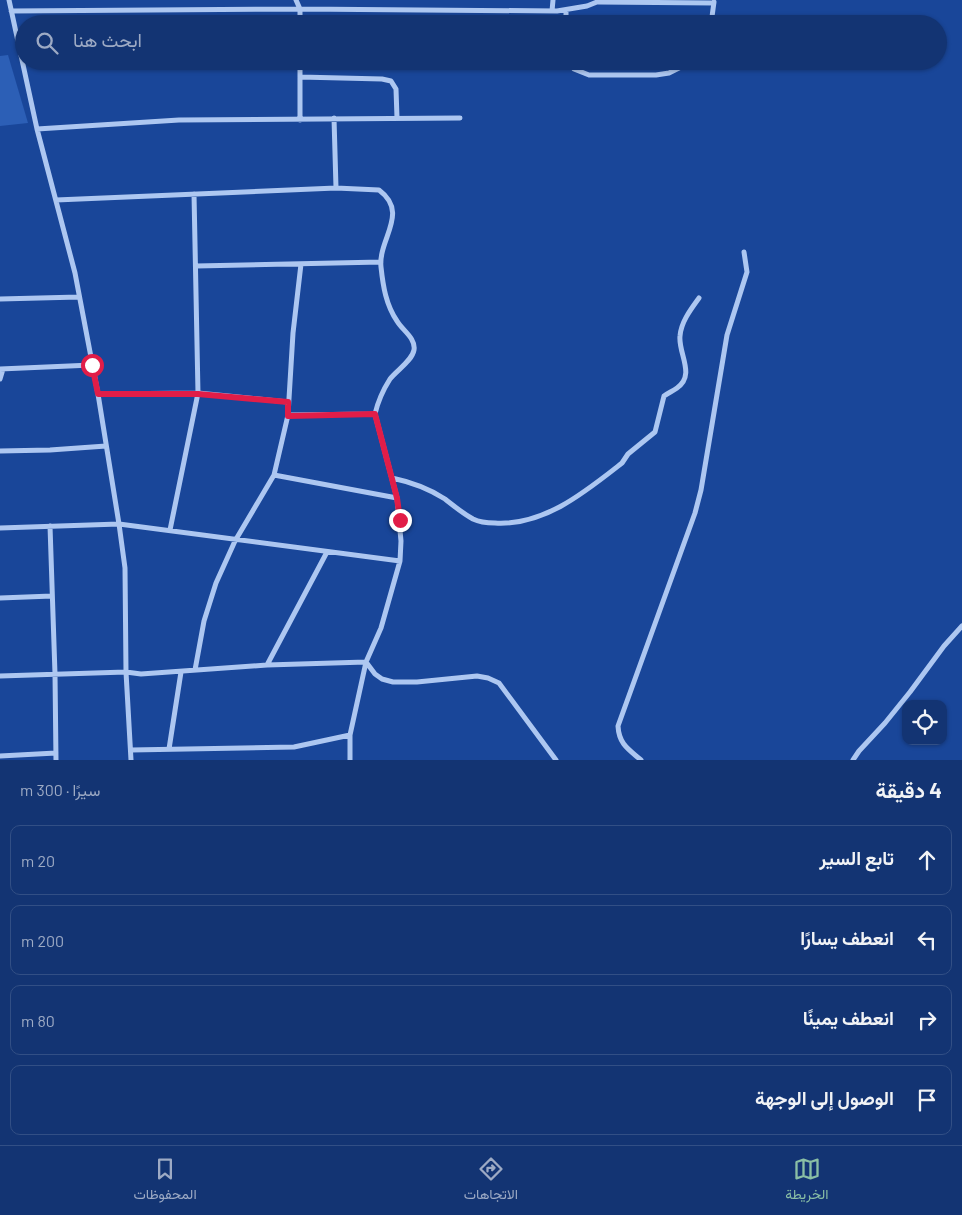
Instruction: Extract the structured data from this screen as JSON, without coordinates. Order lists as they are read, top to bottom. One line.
{"page":{"search":"ابحث هنا","heading":["4 دقيقة","سيرًا · 300 m"],"list":[["تابع السير","20 m"],["انعطف يسارًا","200 m"],["انعطف يمينًا","80 m"],"الوصول إلى الوجهة"],"nav":["الخريطة","الاتجاهات","المحفوظات"]}}
